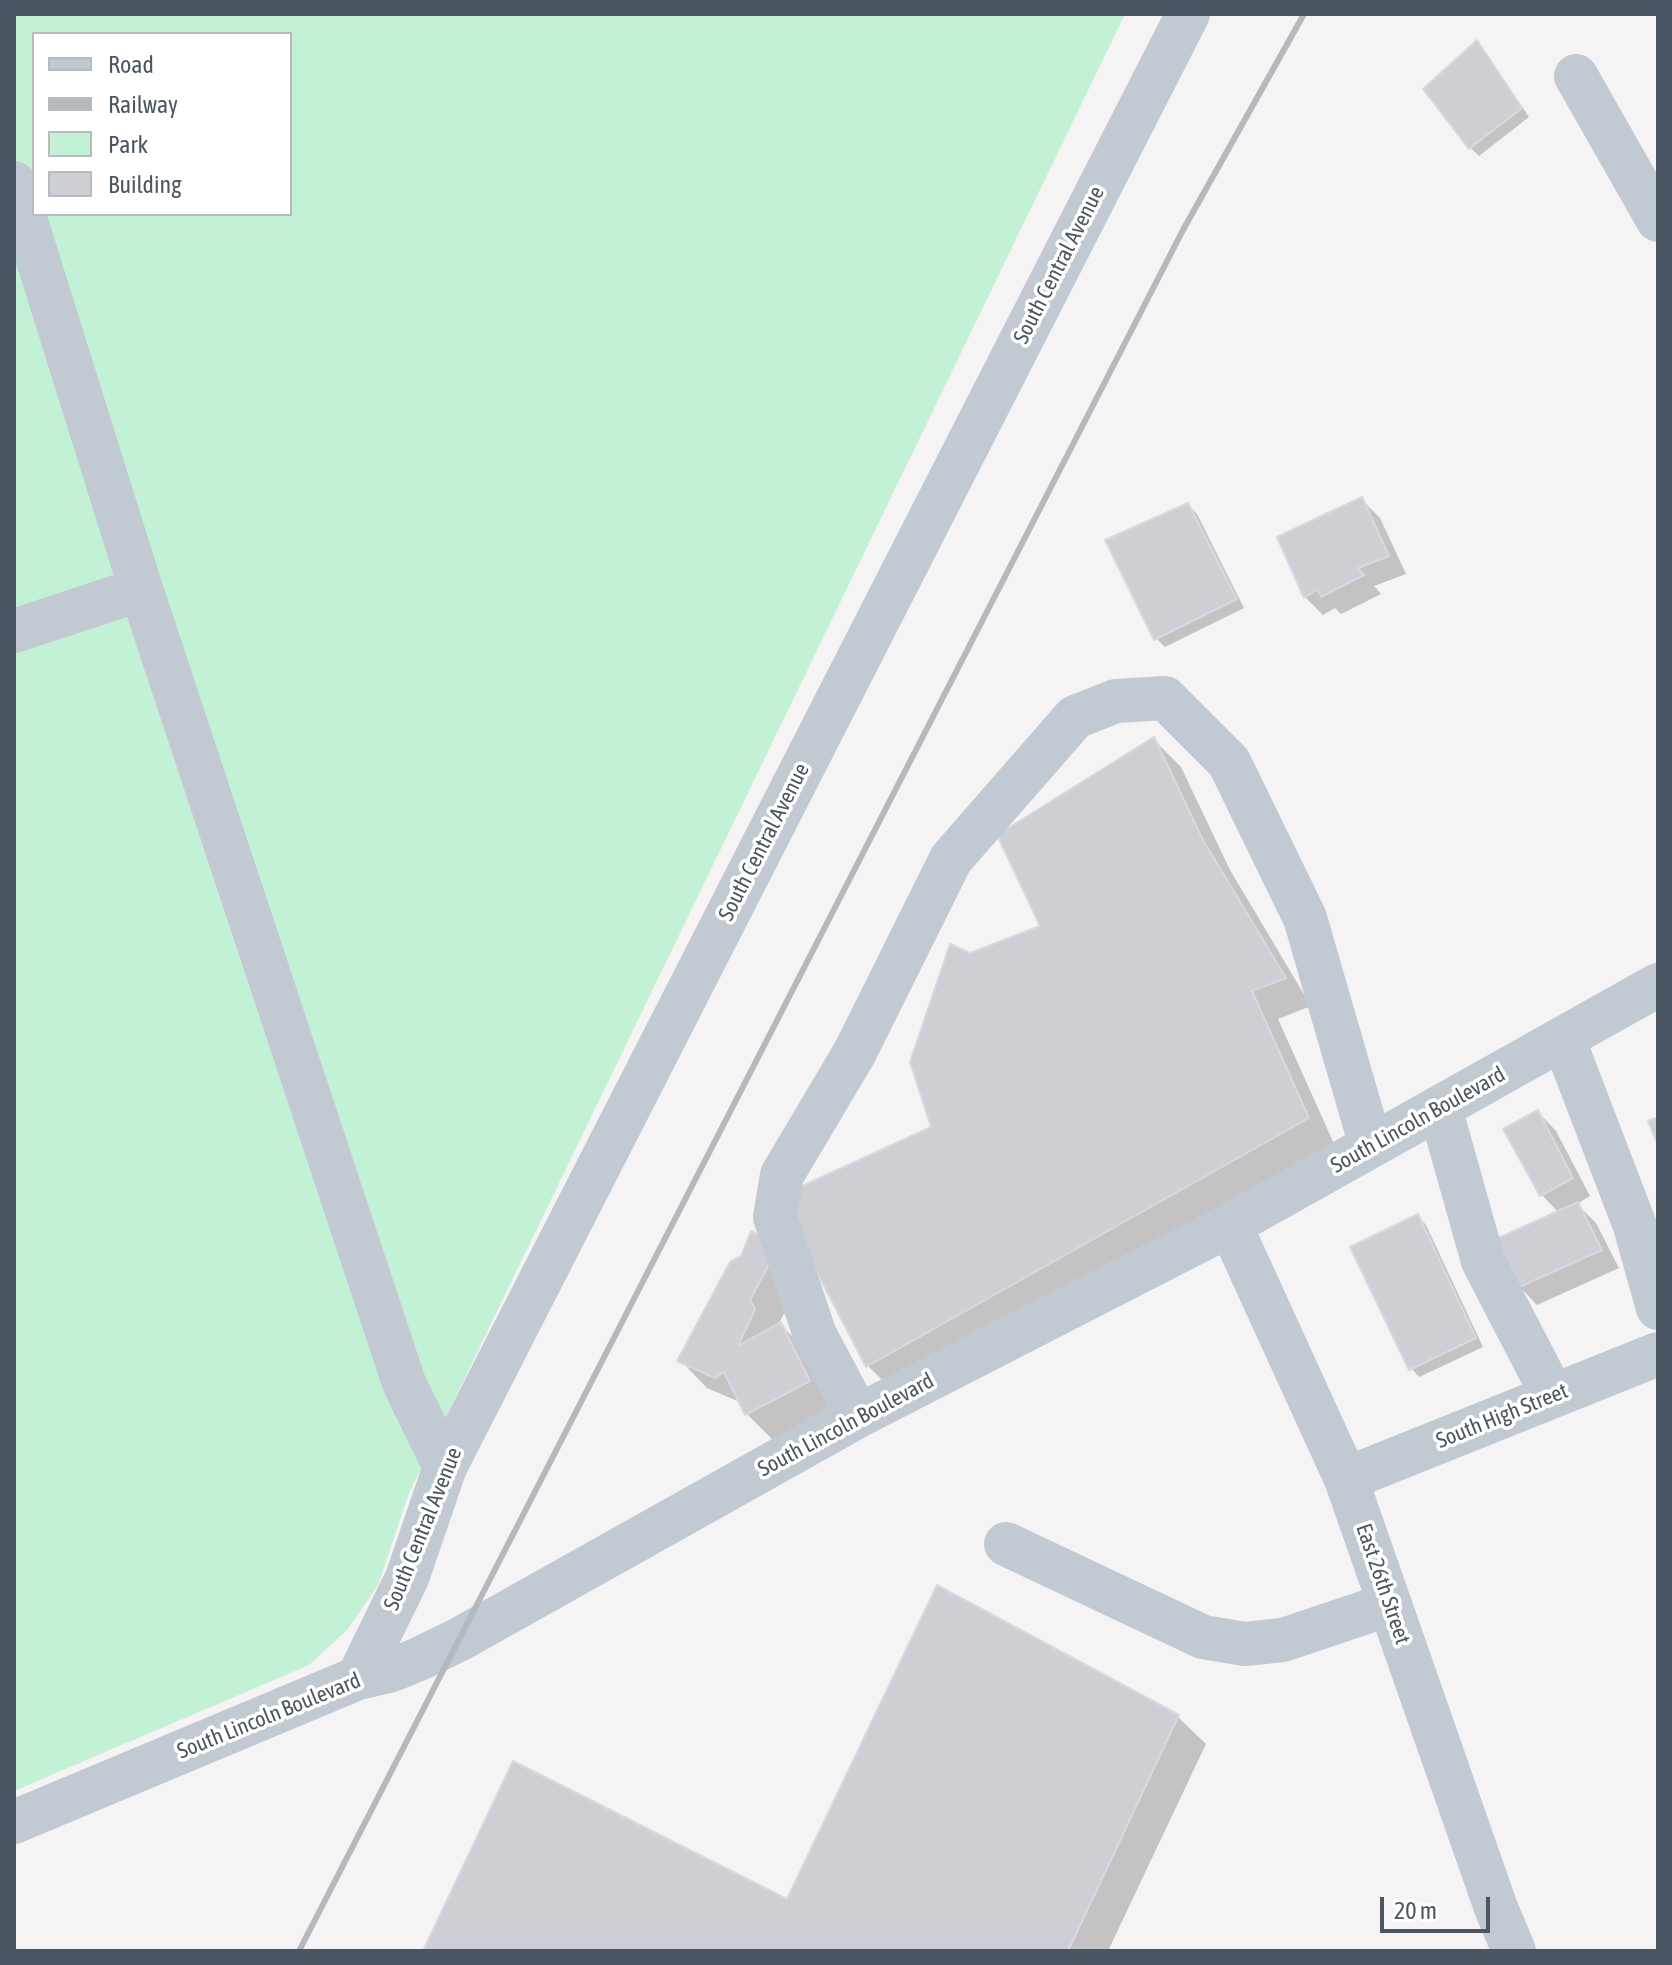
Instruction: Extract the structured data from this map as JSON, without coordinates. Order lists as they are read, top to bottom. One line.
{"streets":{"street":["South Central Avenue","South Lincoln Boulevard","South High Street","East 26th Street"]},"crossings":[["South Central Avenue","South Lincoln Boulevard"],["South Lincoln Boulevard","East 26th Street"],["South High Street","East 26th Street"]],"legend":["Road","Railway","Park","Building"],"scale_bar":"20 m"}
